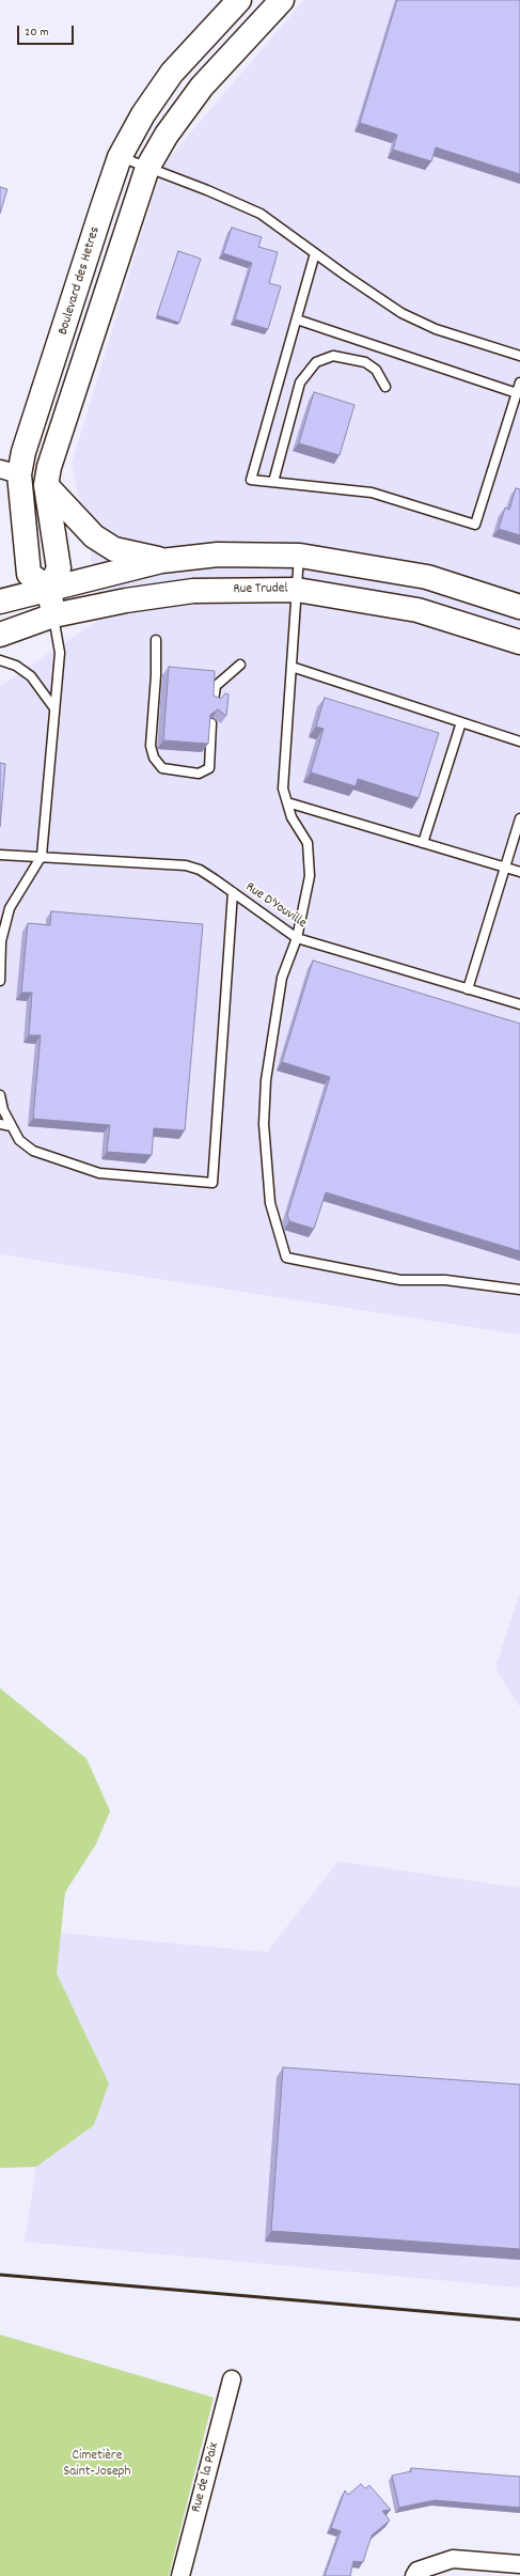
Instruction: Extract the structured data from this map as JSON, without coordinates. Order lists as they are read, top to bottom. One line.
{"streets":{"street":["Boulevard des Hetres","Rue Trudel","Rue de la Paix"],"lane":["Rue D'Youville"]},"parks":["Cimetière Saint-Joseph"],"scale_bar":"20 m"}
